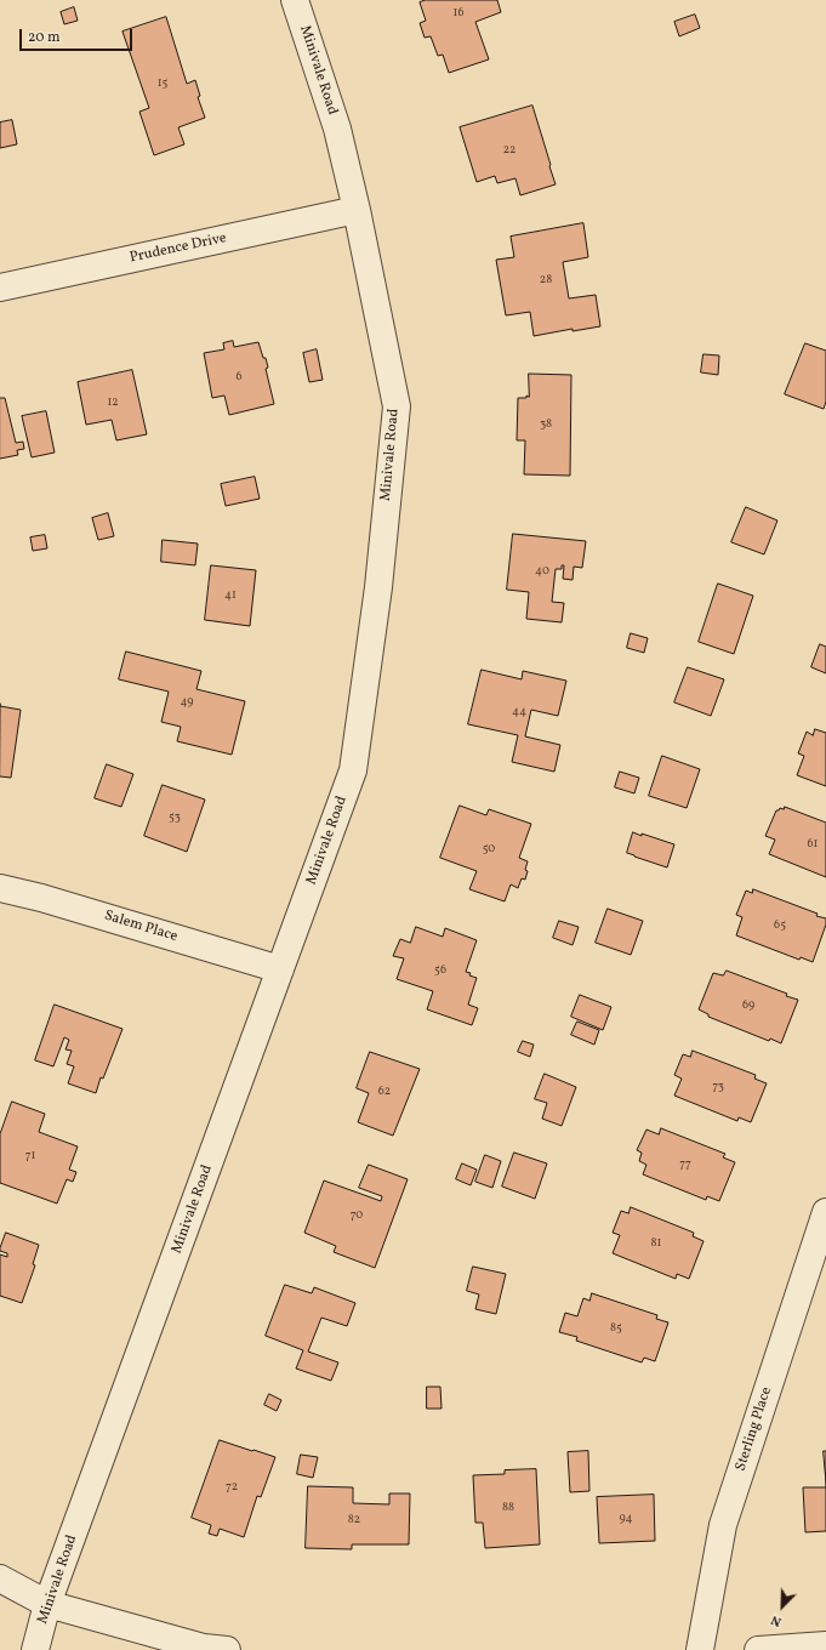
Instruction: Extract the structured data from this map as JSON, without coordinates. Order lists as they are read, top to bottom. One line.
{"streets":{"street":["Minivale Road","Prudence Drive","Salem Place","Sterling Place"]},"crossings":[["Minivale Road","Prudence Drive"],["Minivale Road","Salem Place"]],"house_numbers":["16","15","22","28","6","12","38","40","41","49","44","53","61","50","65","56","69","73","62","71","77","70","81","85","72","88","94","82"],"scale_bar":"20 m","north":"bottom left"}
